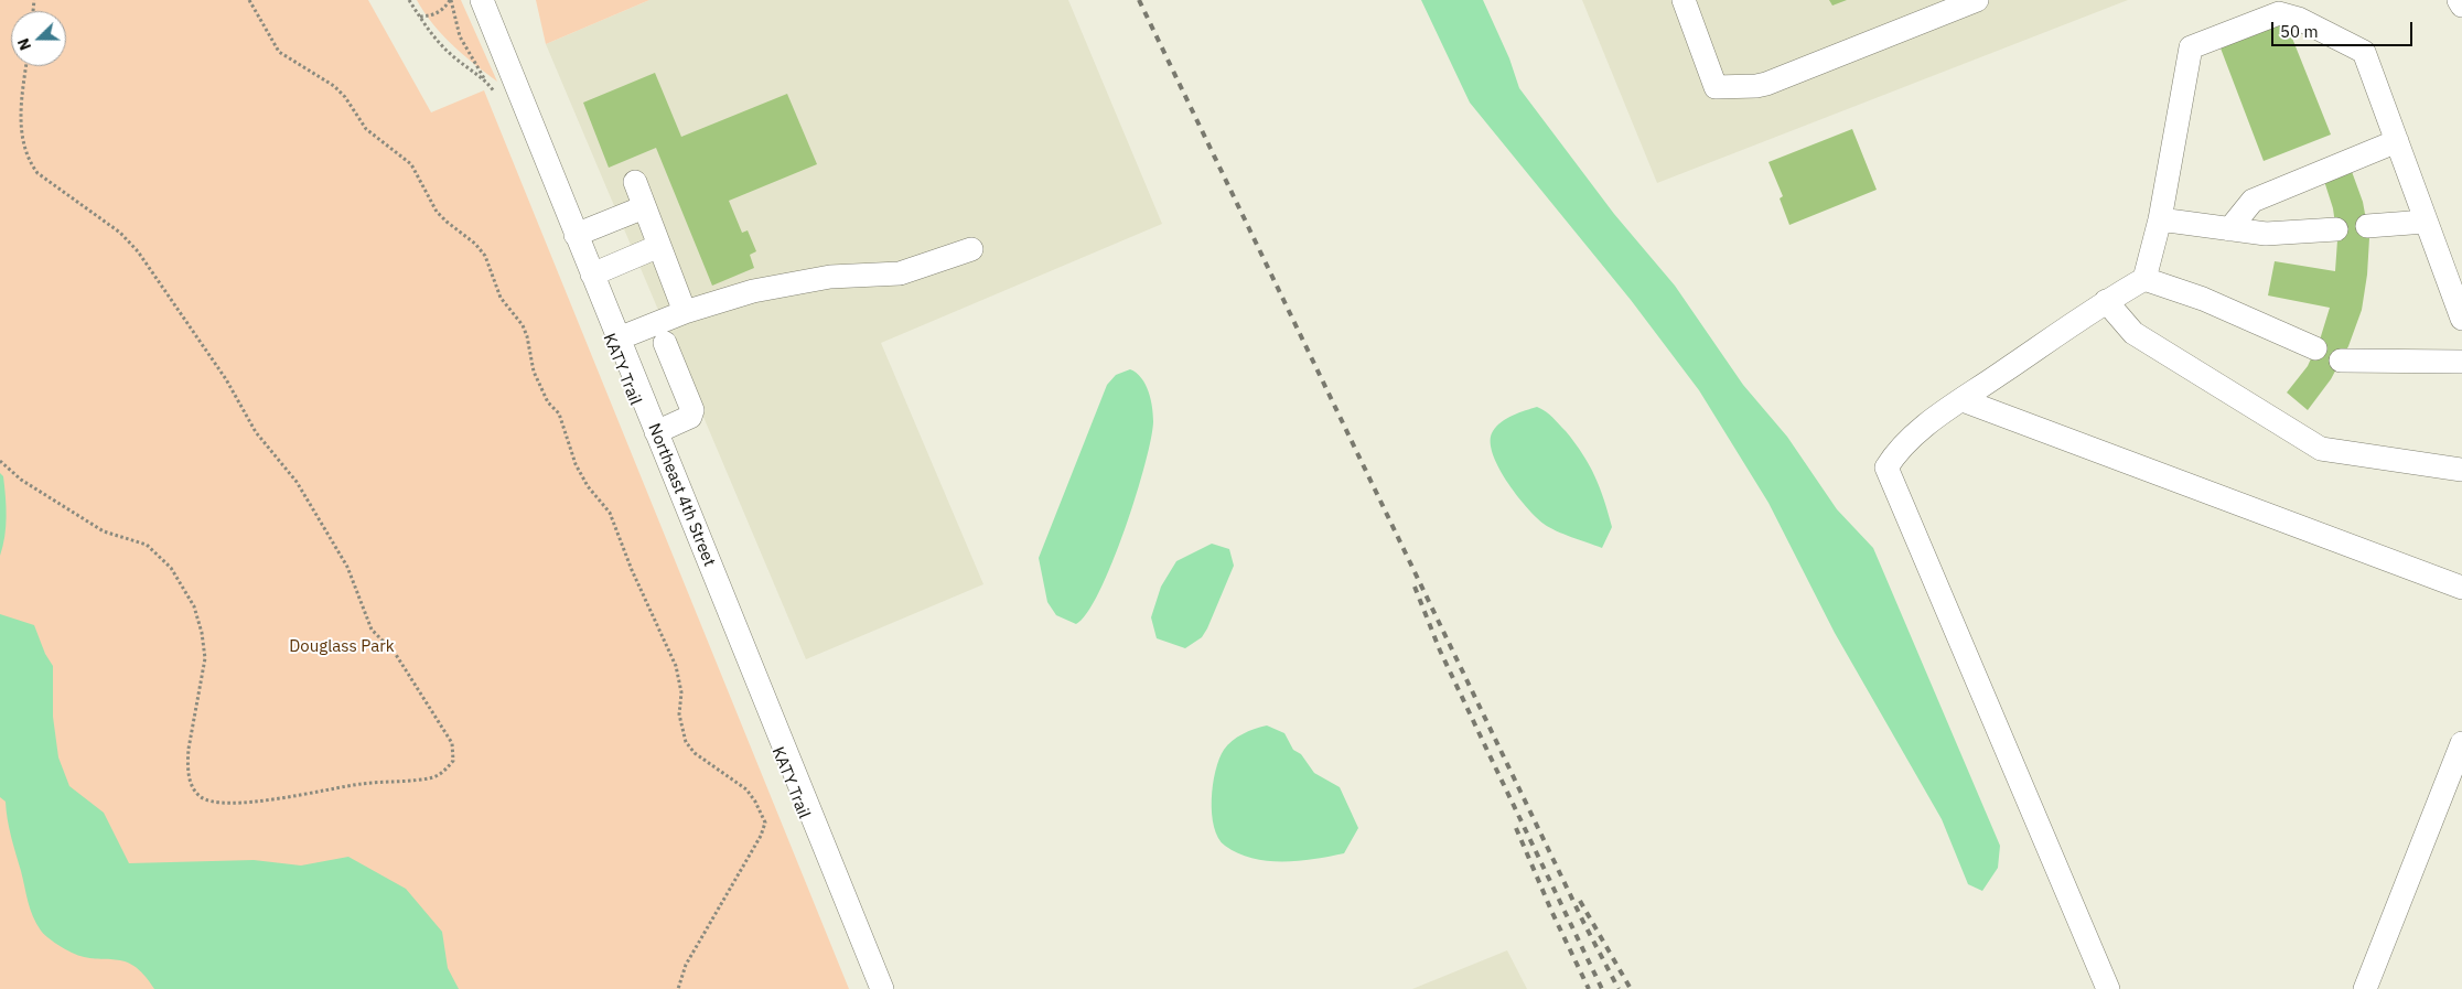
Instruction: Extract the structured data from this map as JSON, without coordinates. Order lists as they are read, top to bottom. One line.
{"streets":{"street":["Northeast 4th Street"]},"parks":["Douglass Park"],"scale_bar":"50 m","north":"left"}
